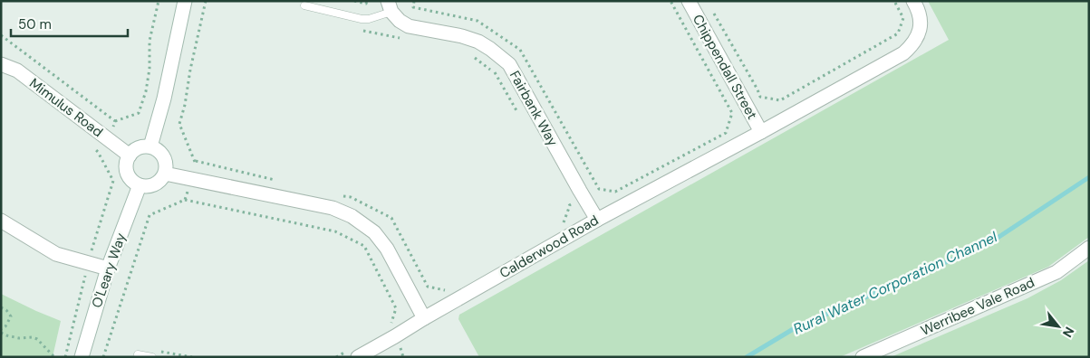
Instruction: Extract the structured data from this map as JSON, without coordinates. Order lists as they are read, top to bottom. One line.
{"streets":{"street":["Chippendall Street","Mimulus Road","Fairbank Way","Calderwood Road","O'Leary Way","Werribee Vale Road"]},"crossings":[["Chippendall Street","Calderwood Road"],["Mimulus Road","O'Leary Way"],["Fairbank Way","Calderwood Road"]],"water":["Rural Water Corporation Channel"],"scale_bar":"50 m","north":"bottom right"}
